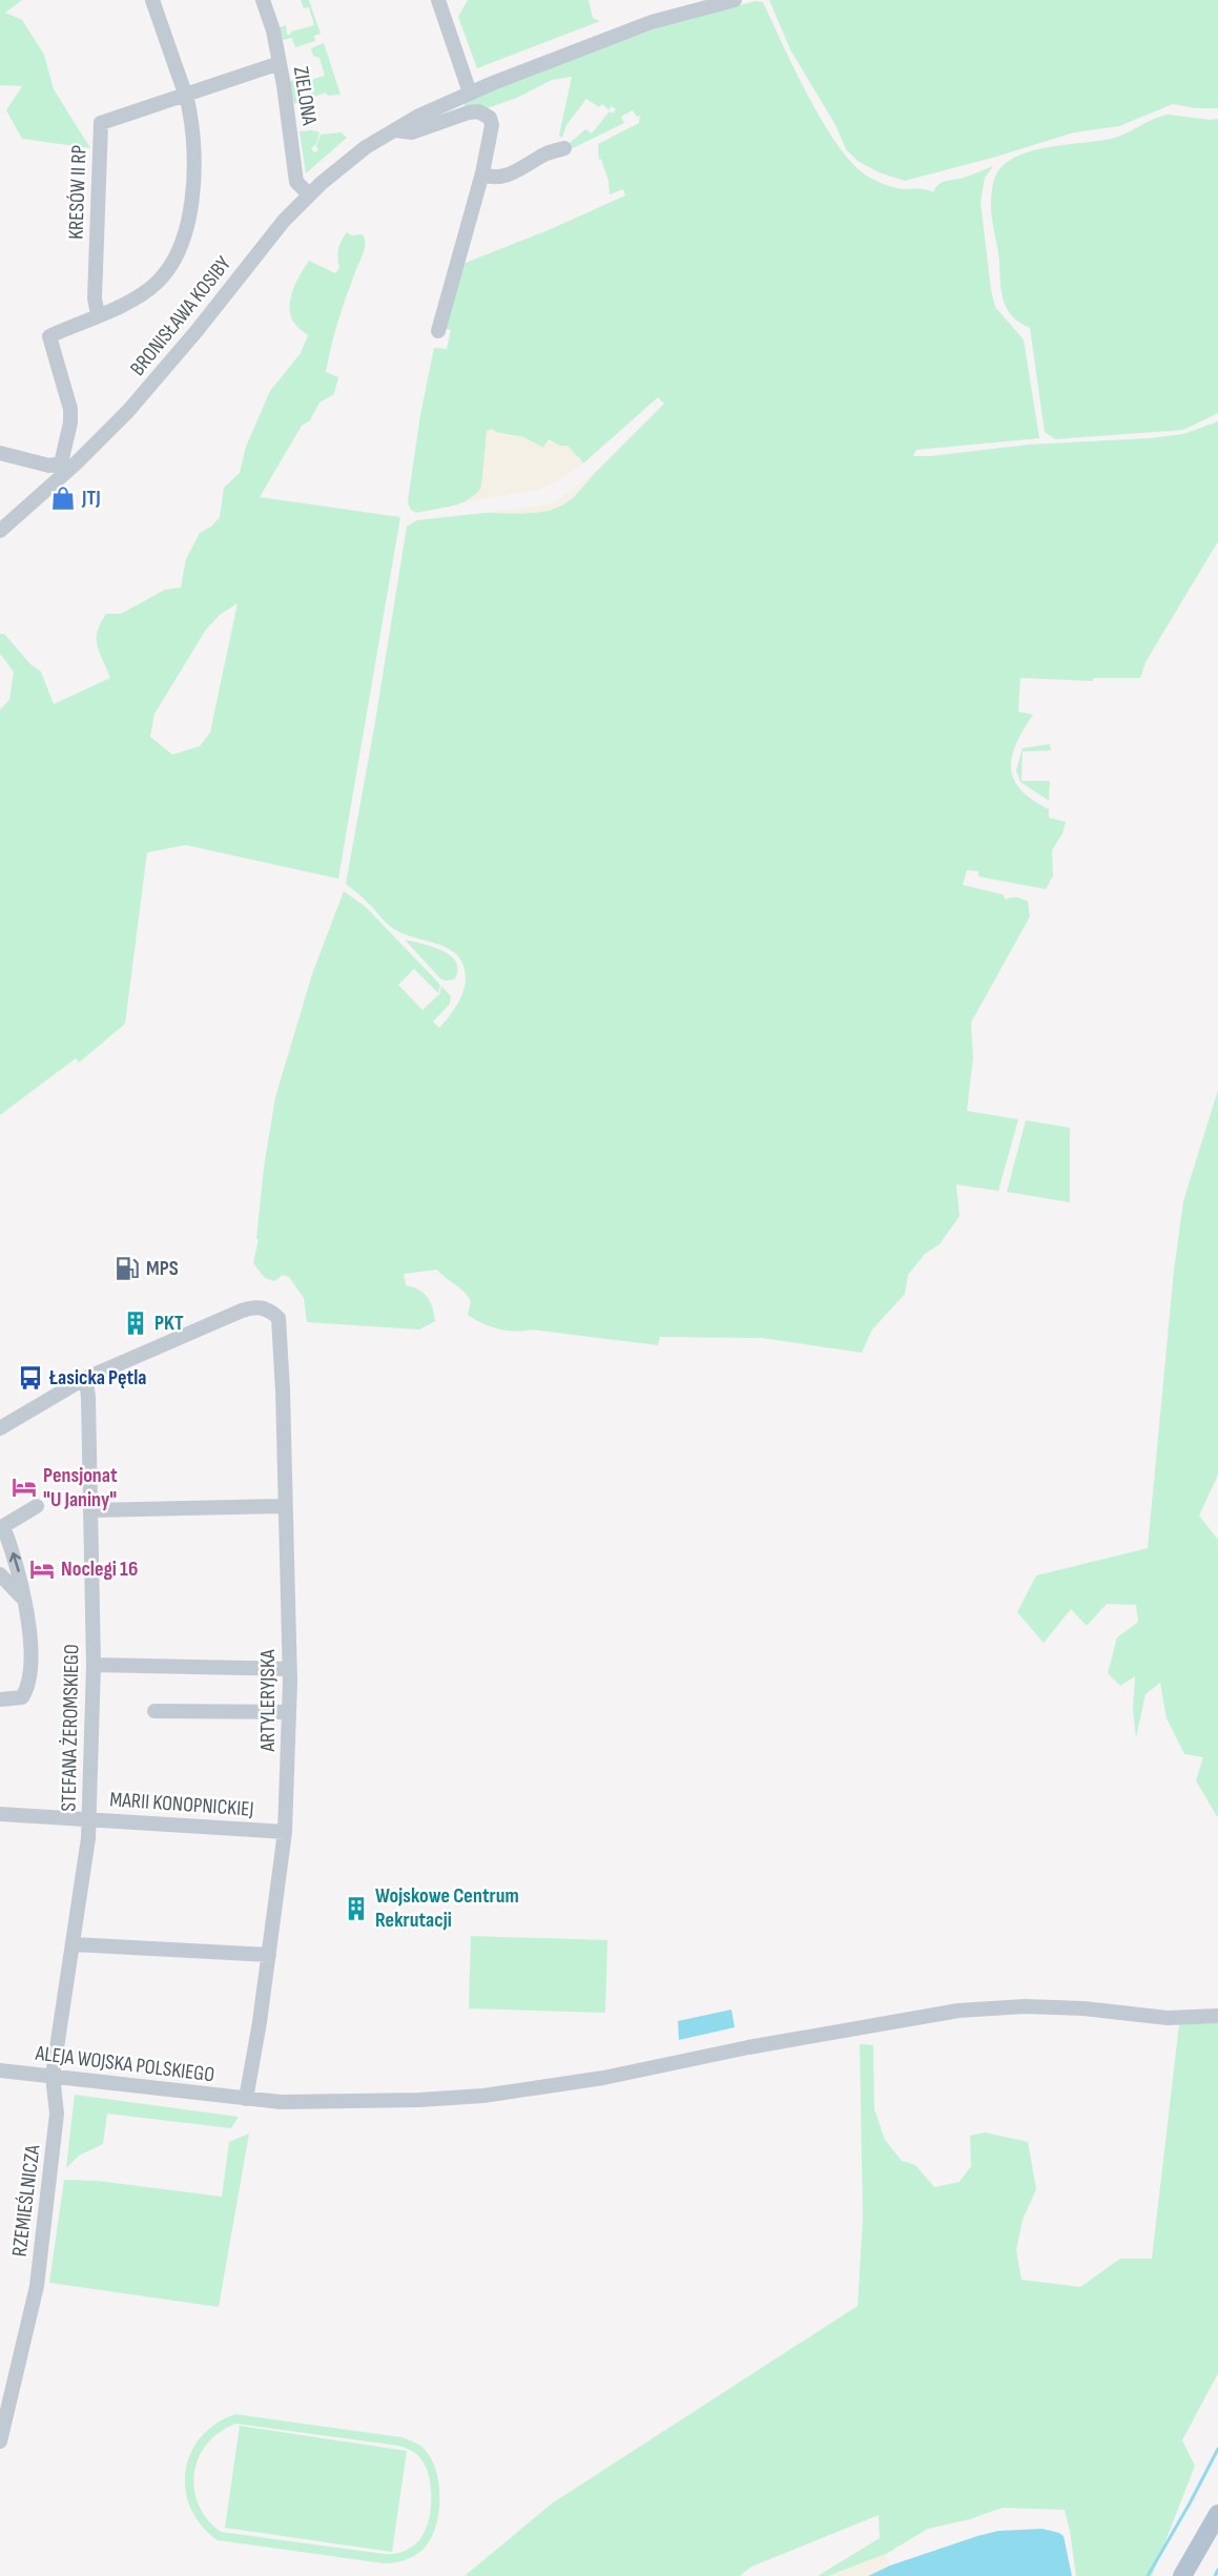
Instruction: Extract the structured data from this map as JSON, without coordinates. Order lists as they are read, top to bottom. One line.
{"streets":{"street":["ZIELONA","KRESÓW II RP","BRONISŁAWA KOSIBY","ARTYLERYJSKA","STEFANA ŻEROMSKIEGO","MARII KONOPNICKIEJ","ALEJA WOJSKA POLSKIEGO","RZEMIEŚLNICZA"]},"crossings":[["ZIELONA","KRESÓW II RP"],["ZIELONA","BRONISŁAWA KOSIBY"],["ARTYLERYJSKA","STEFANA ŻEROMSKIEGO"],["ARTYLERYJSKA","MARII KONOPNICKIEJ"],["ARTYLERYJSKA","ALEJA WOJSKA POLSKIEGO"],["STEFANA ŻEROMSKIEGO","MARII KONOPNICKIEJ"],["STEFANA ŻEROMSKIEGO","ALEJA WOJSKA POLSKIEGO"],["STEFANA ŻEROMSKIEGO","RZEMIEŚLNICZA"],["ALEJA WOJSKA POLSKIEGO","RZEMIEŚLNICZA"]],"places":{"shop":["JTJ"],"fuel station":["MPS"],"building":["PKT","Wojskowe Centrum Rekrutacji"],"bus stop":["Łasicka Pętla"],"hotel":["Pensjonat \"U Janiny\"","Noclegi 16"]}}
